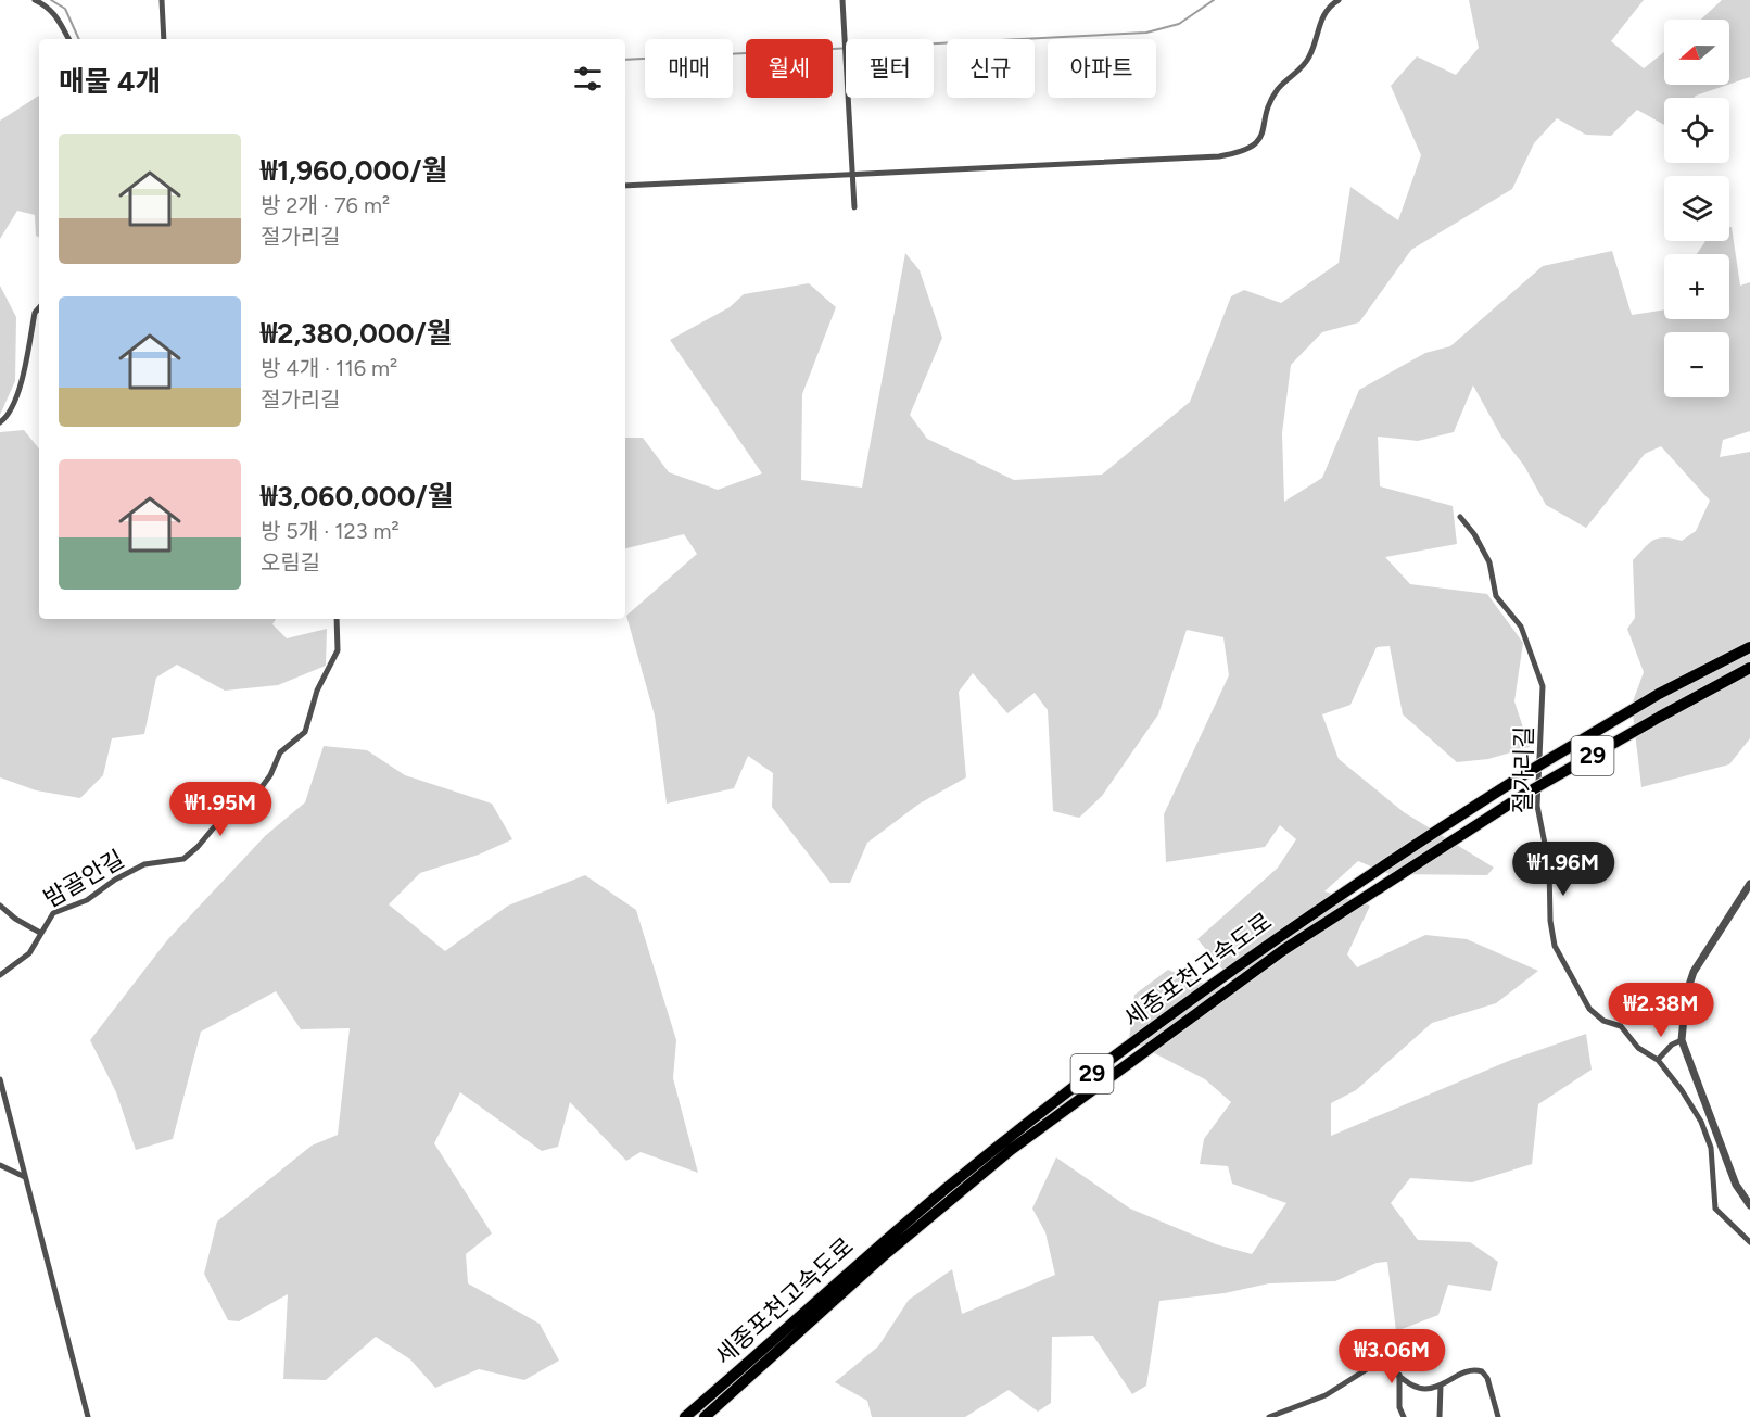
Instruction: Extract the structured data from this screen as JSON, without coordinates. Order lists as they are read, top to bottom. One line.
{"streets":{"highway":["29","세종포천고속도로"],"street":["절가리길","밤골안길"]},"north":"left","page":{"map_buttons":["+","−"],"chip":["매매","월세","필터","신규","아파트"],"heading":"매물 4개","list":[{"name":"₩1,960,000/월","note":"방 2개 · 76 m² · 절가리길"},{"name":"₩2,380,000/월","note":"방 4개 · 116 m² · 절가리길"},{"name":"₩3,060,000/월","note":"방 5개 · 123 m² · 오림길"}],"price":["₩1.95M","₩1.96M","₩2.38M","₩3.06M"]}}
